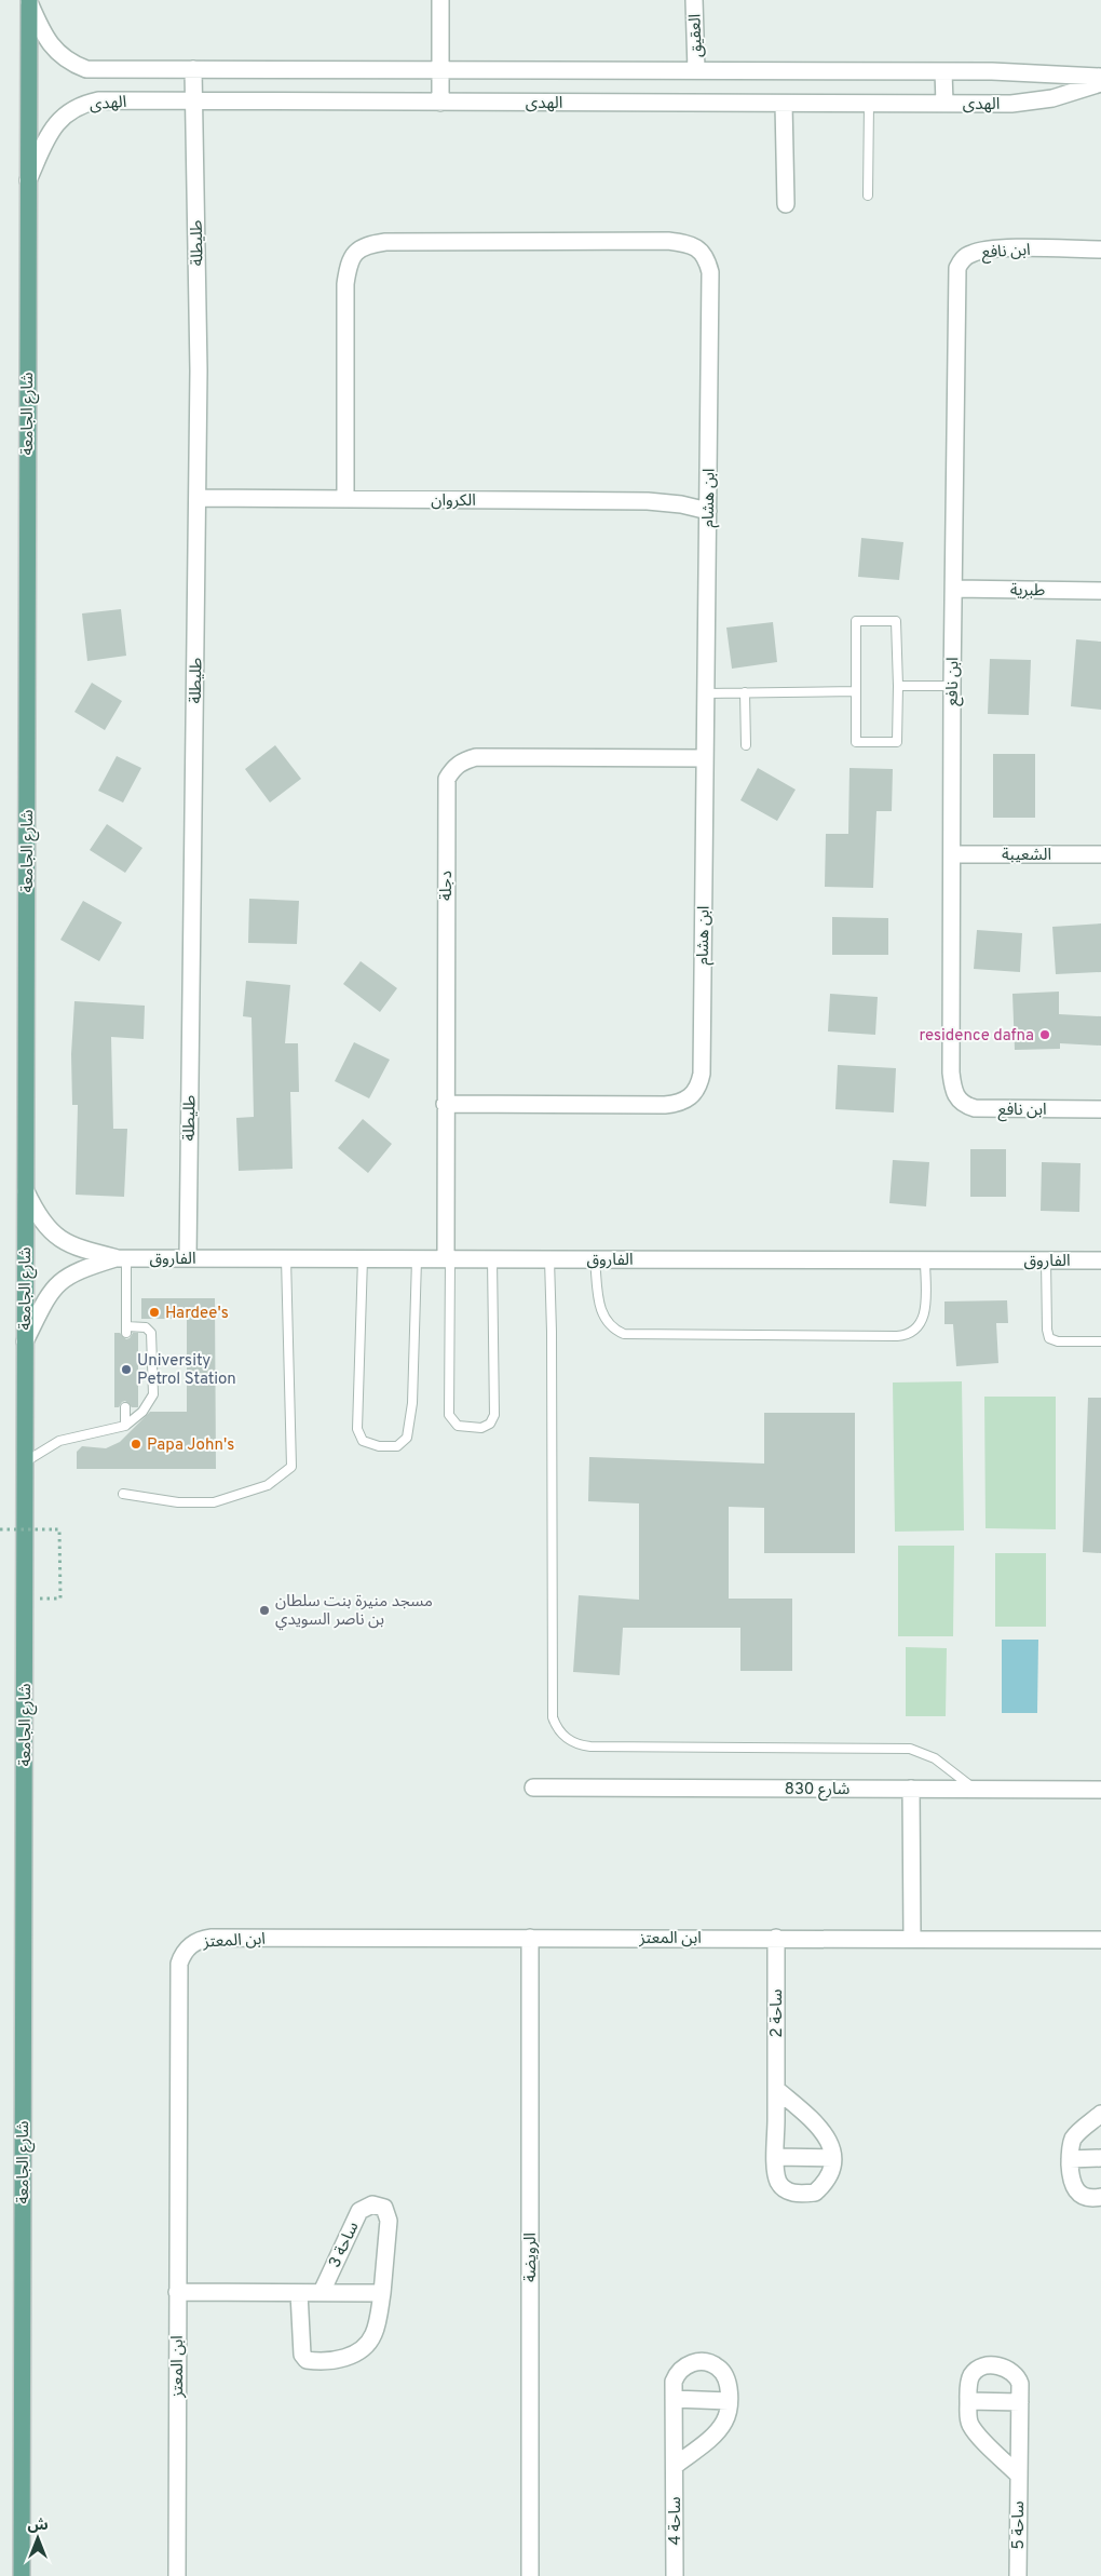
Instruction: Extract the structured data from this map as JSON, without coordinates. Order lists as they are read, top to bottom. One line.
{"streets":{"main road":["شارع الجامعة"],"street":["العقيق","الهدى","طليطلة","ابن نافع","ابن هشام","الكروان","طبرية","الشعيبة","دجلة","الفاروق","شارع 830","ابن المعتز","ساحة 2","ساحة 3","الرويضة","ساحة 4","ساحة 5"]},"crossings":[["العقيق","الهدى"],["الهدى","طليطلة"],["الهدى","شارع الجامعة"],["طليطلة","الكروان"],["طليطلة","الفاروق"],["ابن نافع","طبرية"],["ابن نافع","الشعيبة"],["شارع الجامعة","الفاروق"],["ابن هشام","الكروان"],["ابن هشام","دجلة"],["دجلة","الفاروق"],["ابن المعتز","ساحة 2"],["ابن المعتز","ساحة 3"],["ابن المعتز","الرويضة"]],"places":["residence dafna","Hardee's","University Petrol Station","Papa John's","مسجد منيرة بنت سلطان بن ناصر السويدي"],"north":"top"}
